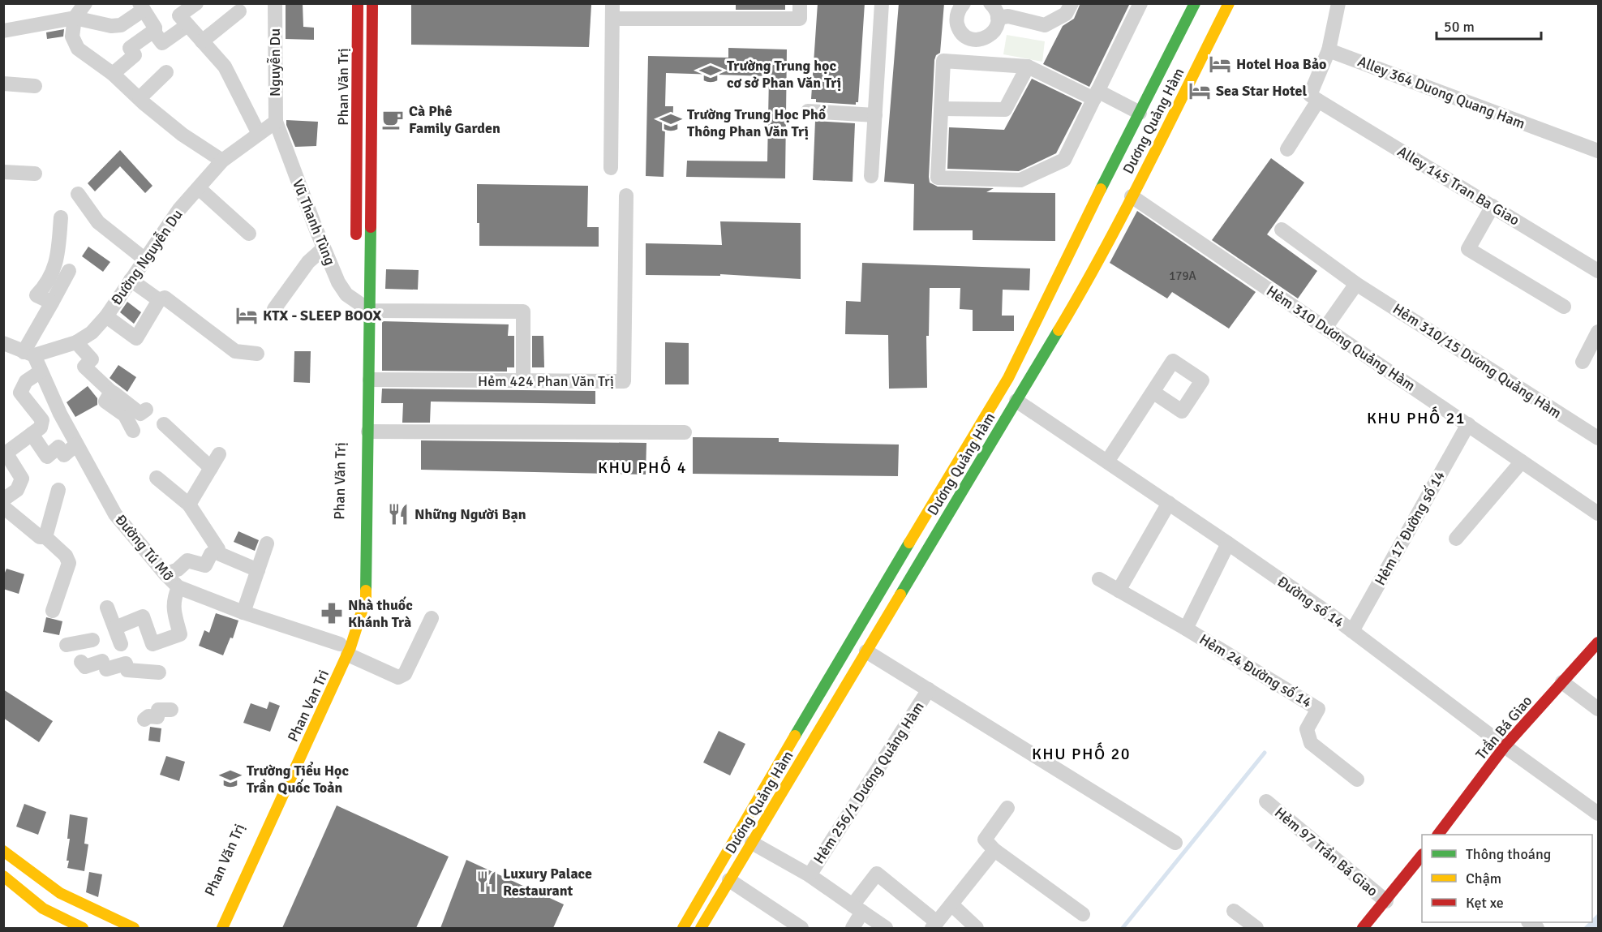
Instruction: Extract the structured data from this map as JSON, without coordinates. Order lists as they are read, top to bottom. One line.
{"streets":{"street":["Nguyễn Du","Phan Văn Trị","Alley 364 Duong Quang Ham","Dương Quảng Hàm","Alley 145 Tran Ba Giao","Vũ Thanh Tùng","Đường Nguyễn Du","Hẻm 310 Dương Quảng Hàm","Hẻm 310/15 Dương Quảng Hàm","Hẻm 424 Phan Văn Trị","Hẻm 17 Đường số 14","Đường Tú Mỡ","Đường số 14","Hẻm 24 Đường số 14","Phan Van Tri","Trần Bá Giao","Hẻm 256/1 Dương Quảng Hàm","Hẻm 97 Trần Bá Giao"]},"crossings":[["Nguyễn Du","Vũ Thanh Tùng"],["Nguyễn Du","Đường Nguyễn Du"],["Phan Văn Trị","Vũ Thanh Tùng"],["Phan Văn Trị","Hẻm 424 Phan Văn Trị"],["Phan Văn Trị","Phan Van Tri"],["Dương Quảng Hàm","Hẻm 310 Dương Quảng Hàm"],["Dương Quảng Hàm","Đường số 14"],["Vũ Thanh Tùng","Đường Nguyễn Du"],["Đường Nguyễn Du","Đường Tú Mỡ"],["Hẻm 310 Dương Quảng Hàm","Hẻm 17 Đường số 14"],["Hẻm 17 Đường số 14","Đường số 14"],["Đường Tú Mỡ","Phan Van Tri"],["Đường số 14","Hẻm 24 Đường số 14"],["Đường số 14","Trần Bá Giao"]],"districts":["KHU PHỐ 21","KHU PHỐ 4","KHU PHỐ 20"],"places":{"hotel":["Hotel Hoa Bảo","Sea Star Hotel","KTX - SLEEP BOOX"],"school or university":["Trường Trung học cơ sở Phan Văn Trị","Trường Trung Học Phổ Thông Phan Văn Trị","Trường Tiểu Học Trần Quốc Toản"],"cafe":["Cà Phê Family Garden"],"restaurant":["Những Người Bạn","Luxury Palace Restaurant"],"pharmacy":["Nhà thuốc Khánh Trà"]},"house_numbers":["179A"],"legend":["Thông thoáng","Chậm","Kẹt xe"],"scale_bar":"50 m"}
